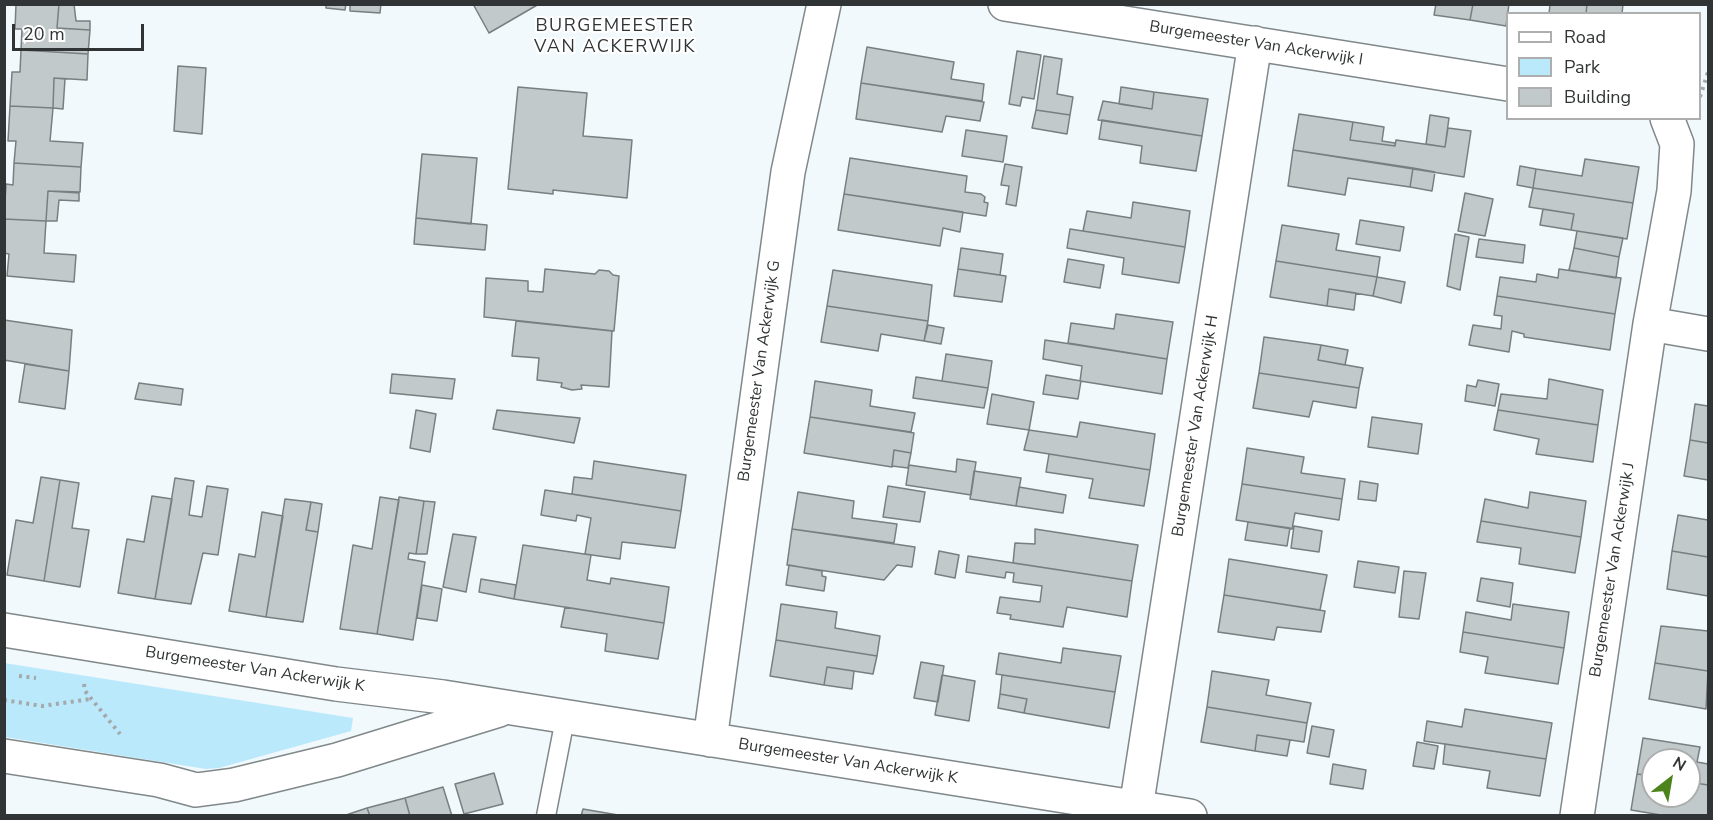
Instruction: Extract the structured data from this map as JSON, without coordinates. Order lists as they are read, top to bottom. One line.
{"streets":{"street":["Burgemeester Van Ackerwijk I","Burgemeester Van Ackerwijk G","Burgemeester Van Ackerwijk H","Burgemeester Van Ackerwijk J","Burgemeester Van Ackerwijk K"]},"crossings":[["Burgemeester Van Ackerwijk I","Burgemeester Van Ackerwijk H"],["Burgemeester Van Ackerwijk G","Burgemeester Van Ackerwijk K"],["Burgemeester Van Ackerwijk H","Burgemeester Van Ackerwijk K"]],"districts":["BURGEMEESTER VAN ACKERWIJK"],"legend":["Road","Park","Building"],"scale_bar":"20 m","north":"top right"}
